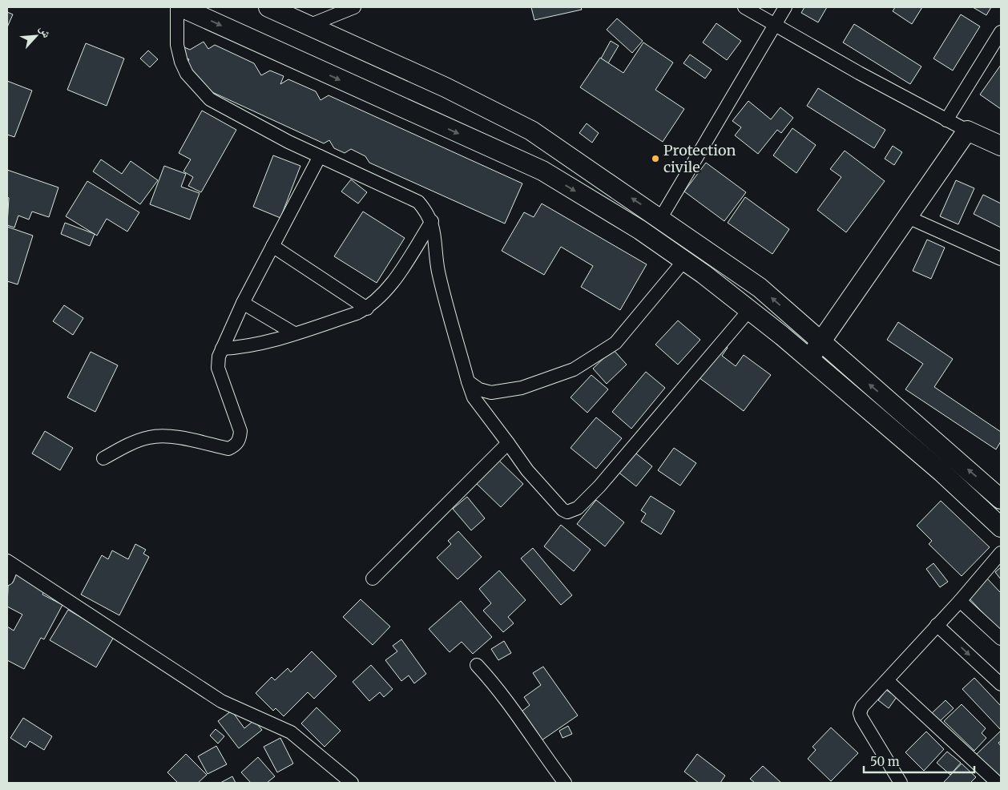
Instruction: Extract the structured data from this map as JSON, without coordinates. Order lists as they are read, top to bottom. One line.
{"places":["Protection civile"],"scale_bar":"50 m","north":"top right"}
